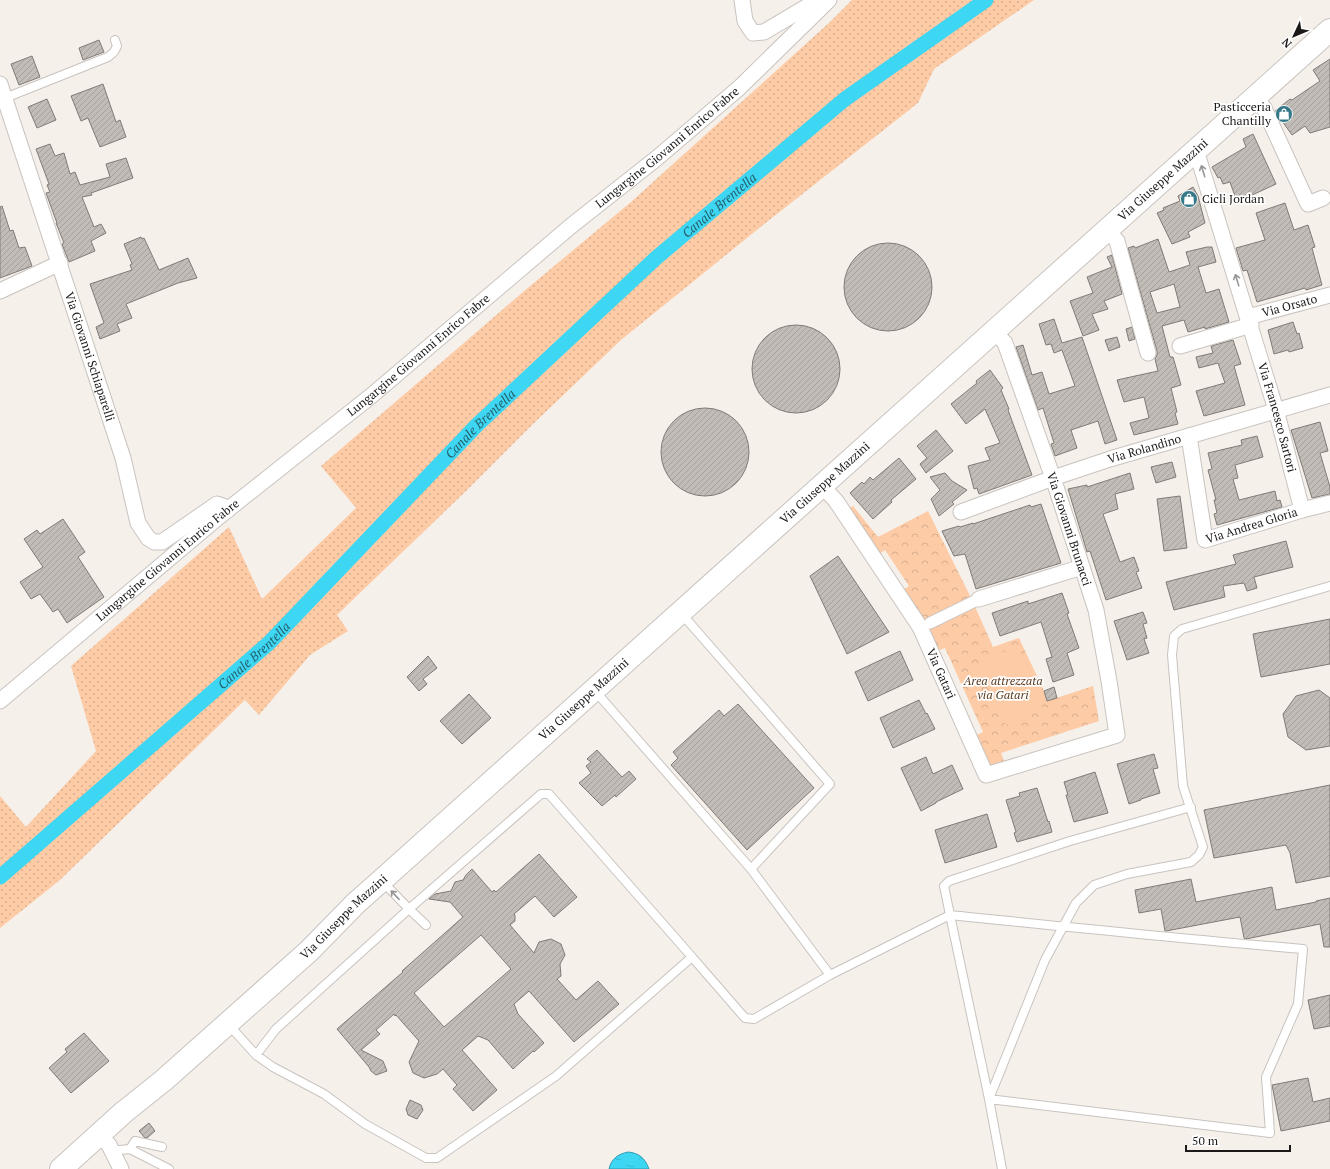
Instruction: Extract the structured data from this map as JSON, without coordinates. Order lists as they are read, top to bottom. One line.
{"streets":{"main road":["Via Giuseppe Mazzini"],"street":["Lungargine Giovanni Enrico Fabre","Via Orsato","Via Giovanni Schiaparelli","Via Francesco Sartori","Via Rolandino","Via Andrea Gloria","Via Giovanni Brunacci","Via Gatari"]},"crossings":[["Lungargine Giovanni Enrico Fabre","Via Giovanni Schiaparelli"],["Via Giuseppe Mazzini","Via Francesco Sartori"],["Via Giuseppe Mazzini","Via Giovanni Brunacci"],["Via Giuseppe Mazzini","Via Gatari"],["Via Orsato","Via Francesco Sartori"],["Via Francesco Sartori","Via Rolandino"],["Via Francesco Sartori","Via Andrea Gloria"],["Via Rolandino","Via Andrea Gloria"],["Via Rolandino","Via Giovanni Brunacci"],["Via Giovanni Brunacci","Via Gatari"]],"one_way":["Via Francesco Sartori"],"water":["Canale Brentella"],"parks":["Area attrezzata via Gatari"],"places":{"shop":["Pasticceria Chantilly","Cicli Jordan"]},"scale_bar":"50 m","north":"bottom left"}
